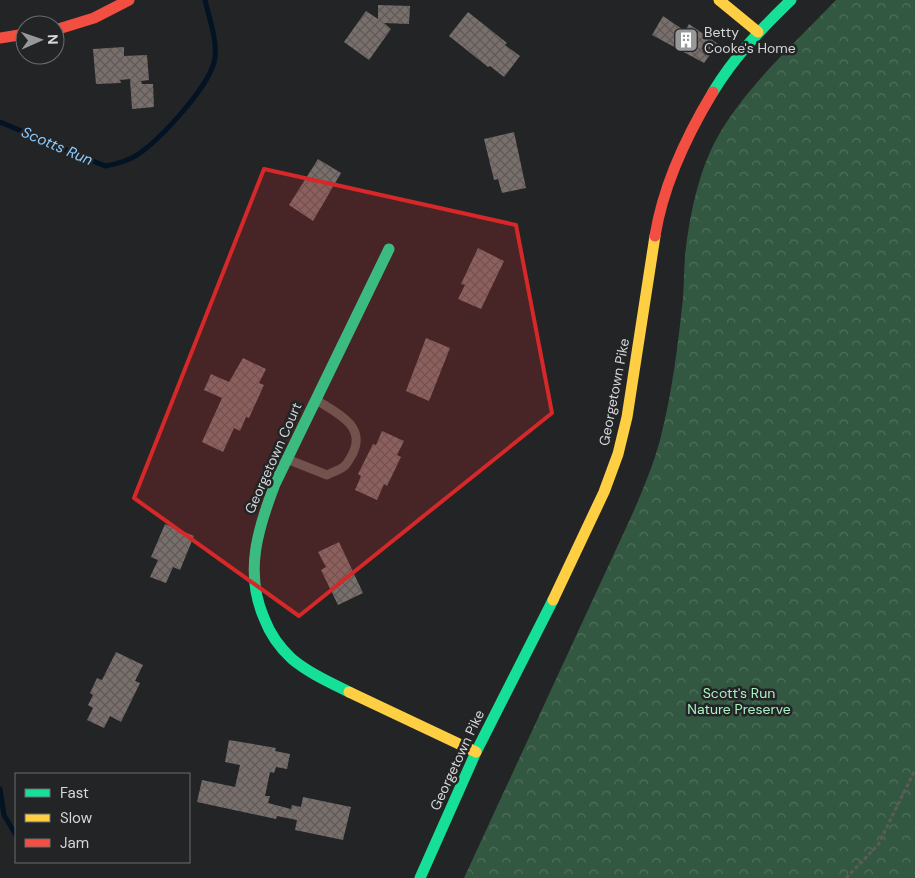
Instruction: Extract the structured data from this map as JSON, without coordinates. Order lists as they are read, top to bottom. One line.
{"streets":{"main road":["Georgetown Pike","Georgetown Court"]},"crossings":[["Georgetown Pike","Georgetown Court"]],"water":["Scotts Run"],"parks":["Scott's Run Nature Preserve"],"places":{"building":["Betty Cooke's Home"]},"legend":["Fast","Slow","Jam"],"north":"right"}
